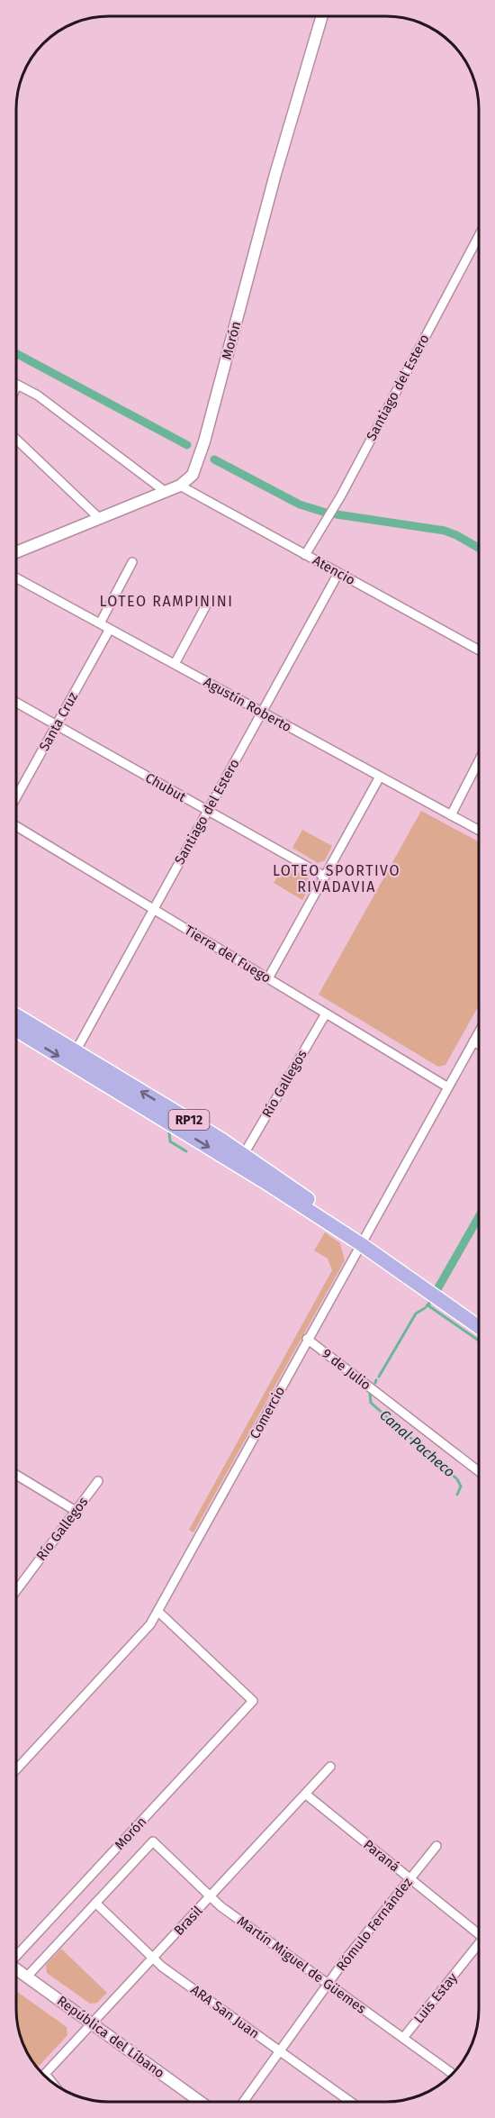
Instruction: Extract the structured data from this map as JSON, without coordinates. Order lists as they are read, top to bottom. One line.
{"streets":{"main road":["RP12"],"street":["Morón","Santiago del Estero","Atencio","Agustín Roberto","Santa Cruz","Chubut","Tierra del Fuego","Río Gallegos","9 de Julio","Comercio","Paraná","Brasil","Rómulo Fernández","Martín Miguel de Güemes","Luis Estay","ARA San Juan","República del Líbano"]},"crossings":[["Morón","Atencio"],["Morón","Comercio"],["Morón","Martín Miguel de Güemes"],["Morón","ARA San Juan"],["Morón","República del Líbano"],["Santiago del Estero","Atencio"],["Santiago del Estero","Agustín Roberto"],["Santiago del Estero","Chubut"],["Santiago del Estero","Tierra del Fuego"],["Santiago del Estero","RP12"],["Agustín Roberto","Santa Cruz"],["Santa Cruz","Chubut"],["Tierra del Fuego","Río Gallegos"],["Tierra del Fuego","Comercio"],["Río Gallegos","RP12"],["RP12","Comercio"],["9 de Julio","Comercio"],["Paraná","Brasil"],["Paraná","Rómulo Fernández"],["Brasil","Martín Miguel de Güemes"],["Brasil","ARA San Juan"],["Brasil","República del Líbano"],["Rómulo Fernández","Martín Miguel de Güemes"],["Rómulo Fernández","ARA San Juan"],["Martín Miguel de Güemes","Luis Estay"]],"districts":["LOTEO RAMPININI","LOTEO SPORTIVO RIVADAVIA"],"water":["Canal Pacheco"]}
